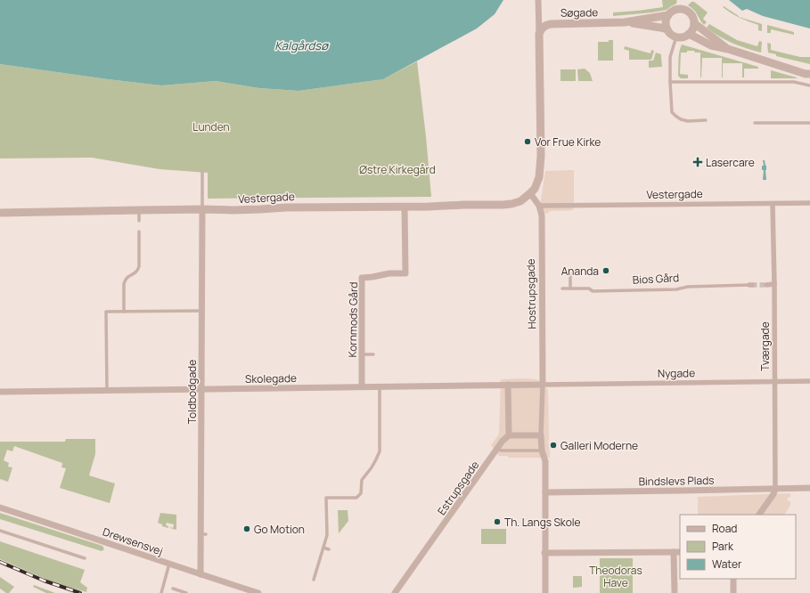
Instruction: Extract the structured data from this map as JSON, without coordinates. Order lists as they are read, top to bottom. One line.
{"streets":{"street":["Søgade","Vestergade","Hostrupsgade","Kornmods Gård","Tværgade","Nygade","Skolegade","Toldbodgade","Bindslevs Plads","Estrupsgade","Drewsensvej"],"lane":["Bios Gård"]},"crossings":[["Vestergade","Hostrupsgade"],["Vestergade","Kornmods Gård"],["Vestergade","Tværgade"],["Vestergade","Toldbodgade"],["Hostrupsgade","Nygade"],["Hostrupsgade","Skolegade"],["Hostrupsgade","Bindslevs Plads"],["Kornmods Gård","Skolegade"],["Tværgade","Nygade"],["Tværgade","Bindslevs Plads"],["Nygade","Skolegade"],["Skolegade","Toldbodgade"],["Toldbodgade","Drewsensvej"]],"water":["Kalgårdsø"],"parks":["Lunden","Østre Kirkegård","Theodoras Have"],"places":{"other":["Vor Frue Kirke","Ananda","Galleri Moderne","Th. Langs Skole","Go Motion"],"health":["Lasercare"]},"legend":["Road","Park","Water"]}
